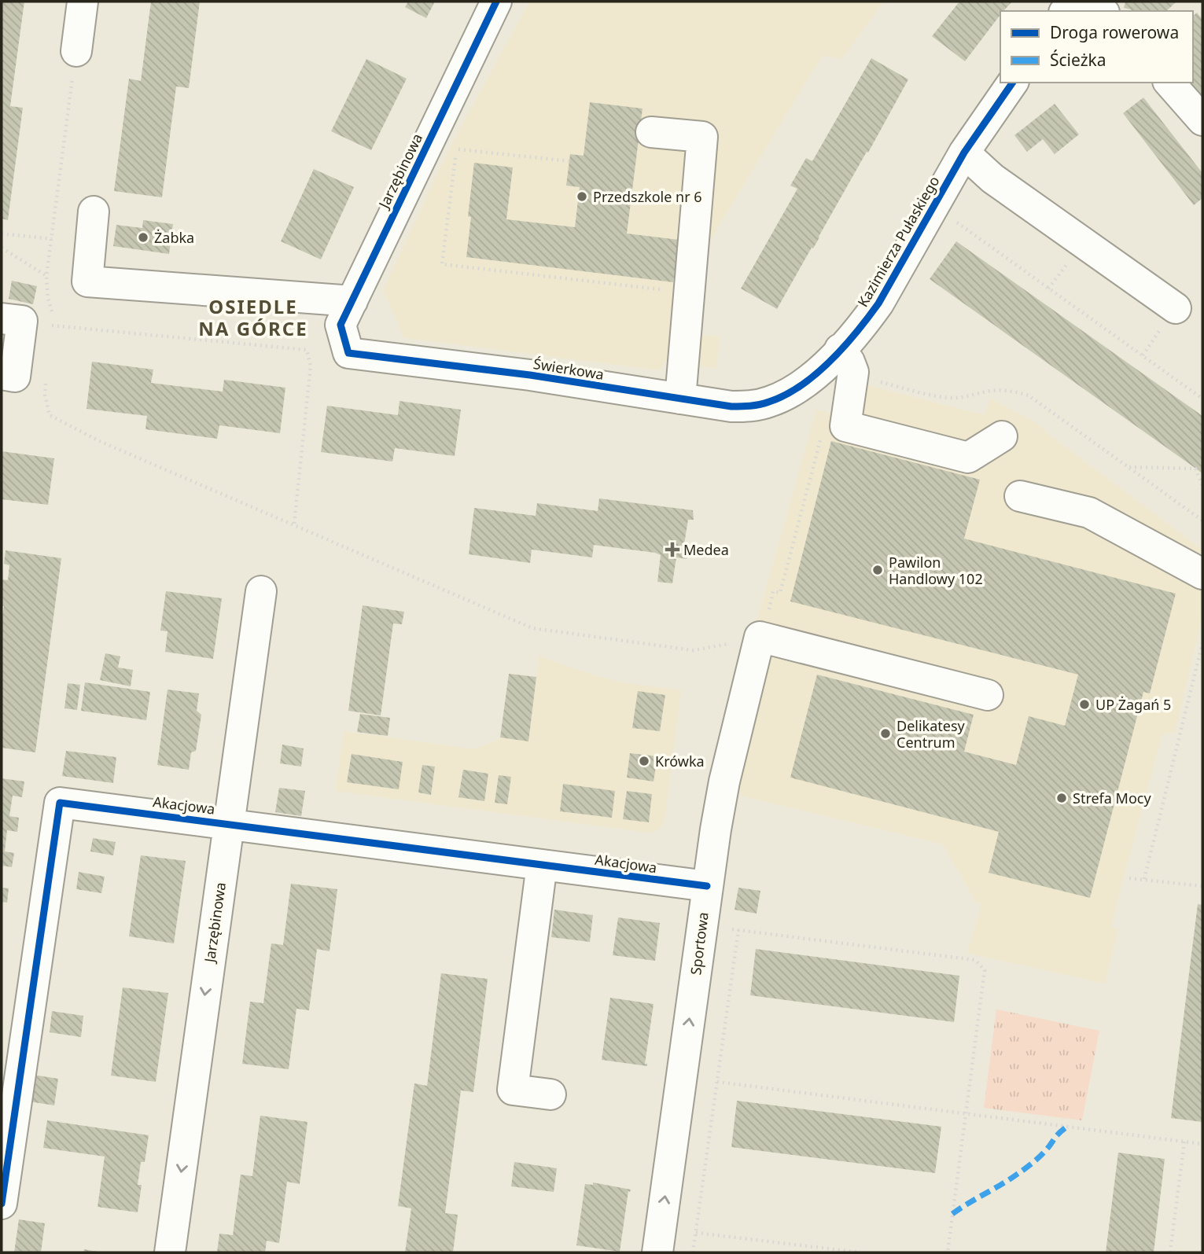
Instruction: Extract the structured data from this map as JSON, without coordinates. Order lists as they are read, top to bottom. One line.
{"streets":{"street":["Jarzębinowa","Kazimierza Pułaskiego","Świerkowa","Akacjowa","Sportowa"]},"crossings":[["Jarzębinowa","Świerkowa"],["Jarzębinowa","Akacjowa"],["Kazimierza Pułaskiego","Świerkowa"],["Akacjowa","Sportowa"]],"one_way":["Jarzębinowa","Sportowa"],"districts":["OSIEDLE NA GÓRCE"],"places":{"other":["Przedszkole nr 6","Żabka","Pawilon Handlowy 102","UP Żagań 5","Delikatesy Centrum","Krówka","Strefa Mocy"],"health":["Medea"]},"legend":["Droga rowerowa","Ścieżka"]}
